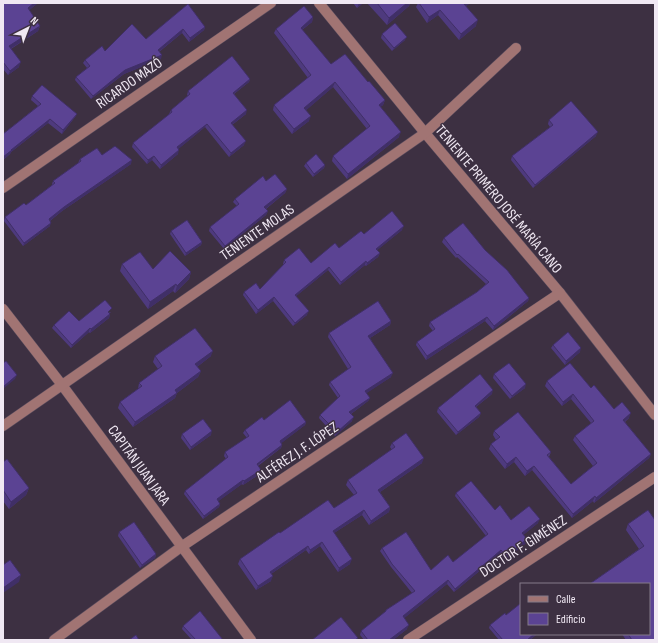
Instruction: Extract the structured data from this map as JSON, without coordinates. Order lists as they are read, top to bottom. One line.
{"streets":{"street":["RICARDO MAZÓ","TENIENTE PRIMERO JOSÉ MARÍA CANO","TENIENTE MOLAS","ALFÉREZ J. F. LÓPEZ","CAPITÁN JUAN JARA","DOCTOR F. GIMÉNEZ"]},"crossings":[["TENIENTE PRIMERO JOSÉ MARÍA CANO","TENIENTE MOLAS"],["TENIENTE PRIMERO JOSÉ MARÍA CANO","ALFÉREZ J. F. LÓPEZ"],["TENIENTE MOLAS","CAPITÁN JUAN JARA"],["ALFÉREZ J. F. LÓPEZ","CAPITÁN JUAN JARA"]],"legend":["Calle","Edificio"],"north":"top right"}
